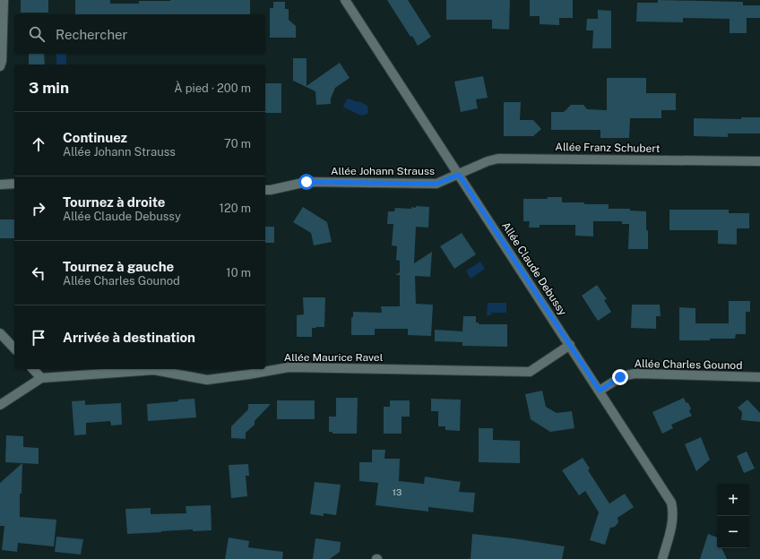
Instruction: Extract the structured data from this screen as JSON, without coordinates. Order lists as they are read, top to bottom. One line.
{"streets":{"street":["Allée Franz Schubert","Allée Johann Strauss","Allée Claude Debussy","Allée Maurice Ravel","Allée Charles Gounod"]},"crossings":[["Allée Franz Schubert","Allée Johann Strauss"],["Allée Franz Schubert","Allée Claude Debussy"],["Allée Johann Strauss","Allée Claude Debussy"],["Allée Claude Debussy","Allée Maurice Ravel"],["Allée Claude Debussy","Allée Charles Gounod"]],"house_numbers":["13"],"page":{"search":"Rechercher","heading":["3 min","À pied · 200 m"],"list":[["Continuez","Allée Johann Strauss","70 m"],["Tournez à droite","Allée Claude Debussy","120 m"],["Tournez à gauche","Allée Charles Gounod","10 m"],"Arrivée à destination"],"map_buttons":["+","−"]}}
